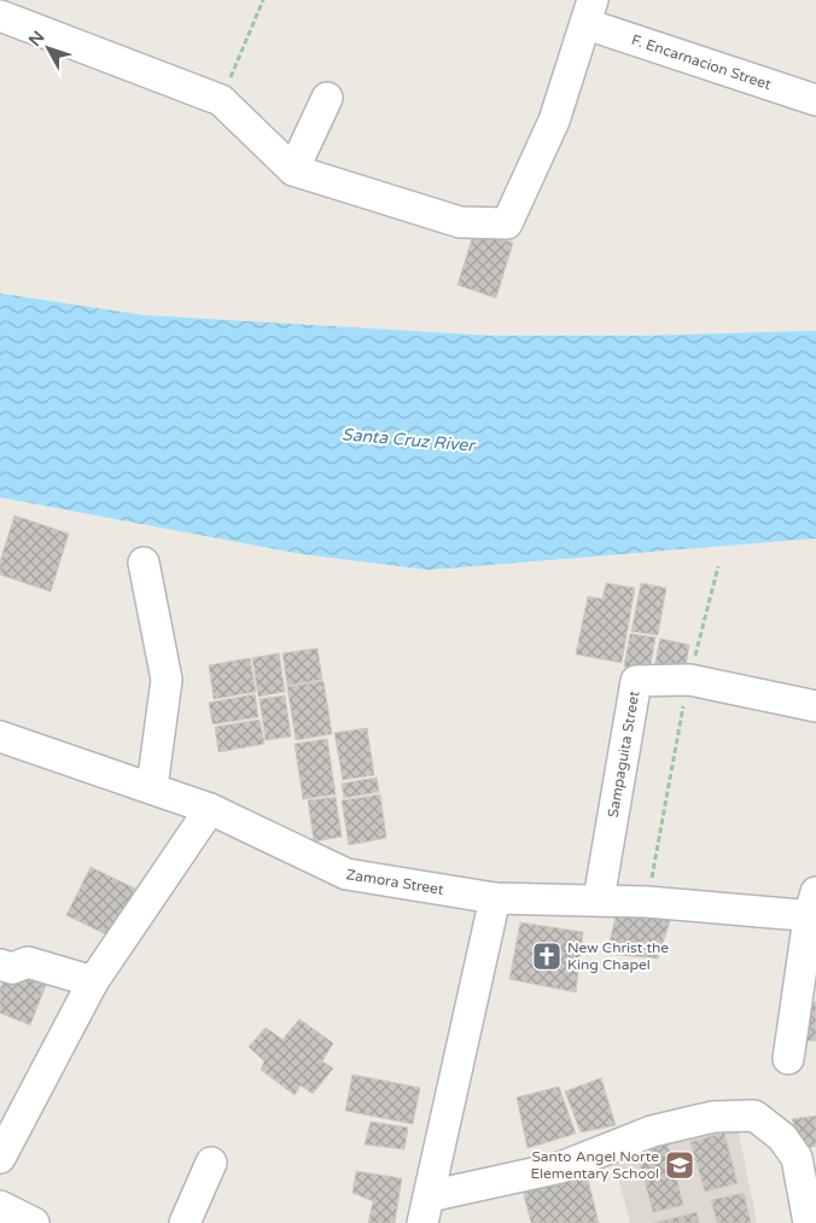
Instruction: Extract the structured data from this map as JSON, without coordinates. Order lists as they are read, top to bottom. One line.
{"streets":{"street":["F. Encarnacion Street","Sampaguita Street","Zamora Street"]},"crossings":[["Sampaguita Street","Zamora Street"]],"water":["Santa Cruz River"],"places":{"church":["New Christ the King Chapel"],"school or university":["Santo Angel Norte Elementary School"]},"north":"top left"}
